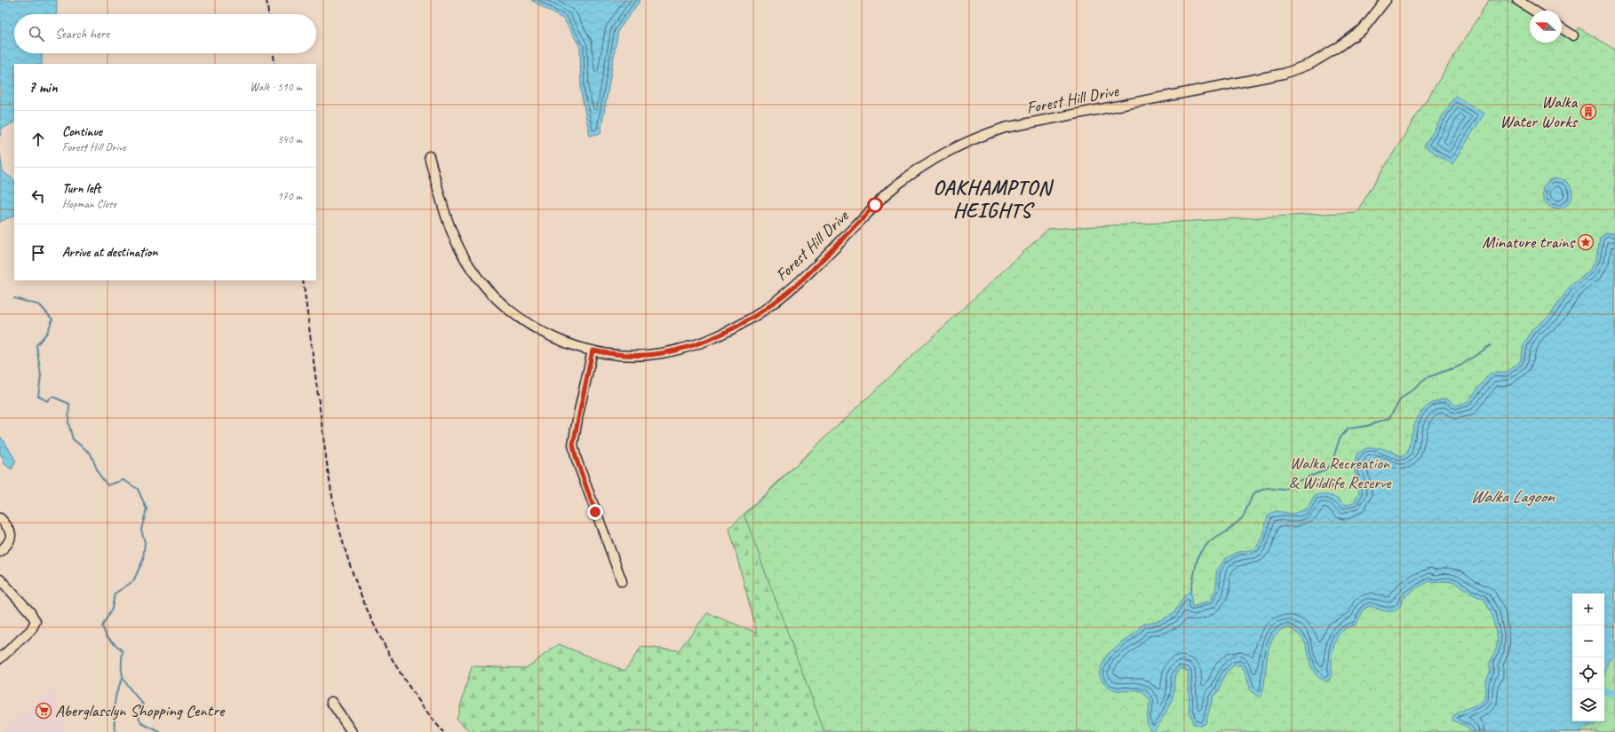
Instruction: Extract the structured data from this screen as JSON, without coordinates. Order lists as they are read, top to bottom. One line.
{"streets":{"street":["Forest Hill Drive"]},"districts":["OAKHAMPTON HEIGHTS"],"water":["Walka Lagoon"],"parks":["Walka Recreation & Wildlife Reserve"],"places":{"building":["Walka Water Works"],"place":["Minature trains"],"supermarket":["Aberglasslyn Shopping Centre"]},"north":"left","page":{"search":"Search here","heading":["7 min","Walk · 510 m"],"list":[["Continue","Forest Hill Drive","340 m"],["Turn left","Hopman Close","170 m"],"Arrive at destination"],"map_buttons":["+","−"]}}
